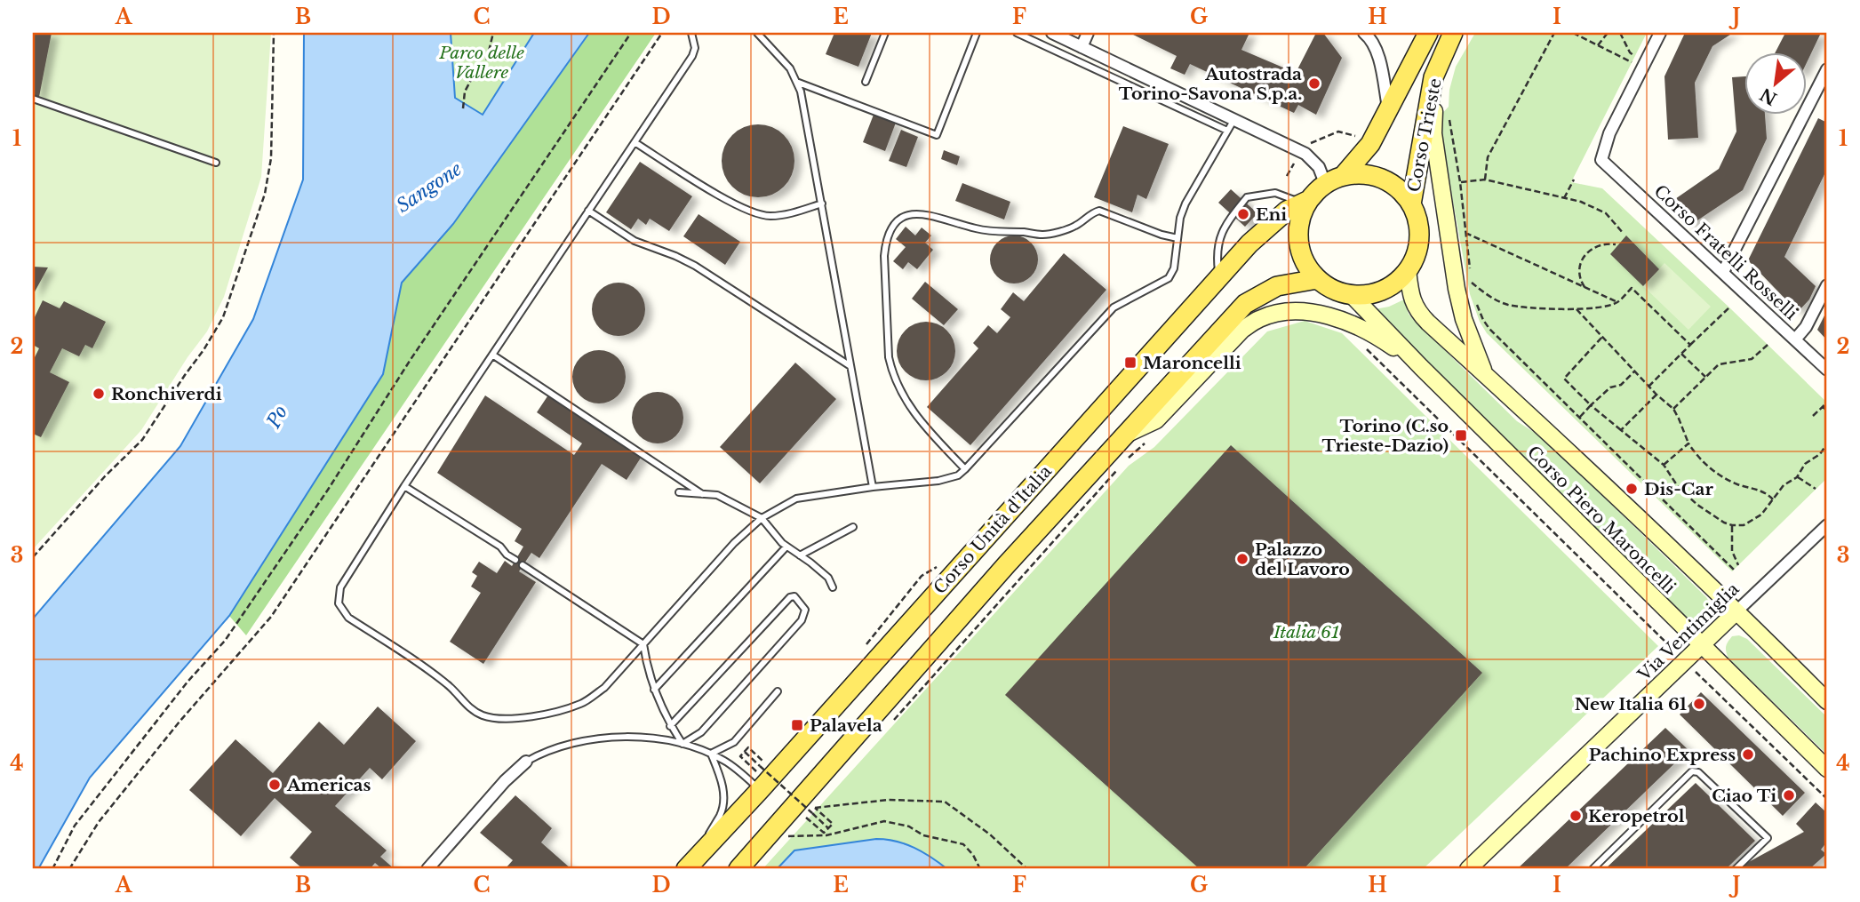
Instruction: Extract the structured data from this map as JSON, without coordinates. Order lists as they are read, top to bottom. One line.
{"streets":{"main road":["Corso Trieste","Corso Piero Maroncelli","Corso Unità d'Italia","Via Ventimiglia"],"street":["Corso Fratelli Rosselli"]},"crossings":[["Corso Trieste","Corso Piero Maroncelli"],["Corso Trieste","Corso Unità d'Italia"],["Corso Piero Maroncelli","Corso Unità d'Italia"],["Corso Piero Maroncelli","Via Ventimiglia"]],"water":["Sangone","Po"],"parks":["Parco delle Vallere","Italia 61"],"places":{"other":["Autostrada Torino-Savona S.p.a.","Eni","Ronchiverdi","Dis-Car","Palazzo del Lavoro","New Italia 61","Pachino Express","Americas","Ciao Ti","Keropetrol"],"transit":["Maroncelli","Torino (C.so Trieste-Dazio)","Palavela"]},"north":"bottom left","grid":{"columns":["A","B","C","D","E","F","G","H","I","J"],"rows":["1","2","3","4"]}}
